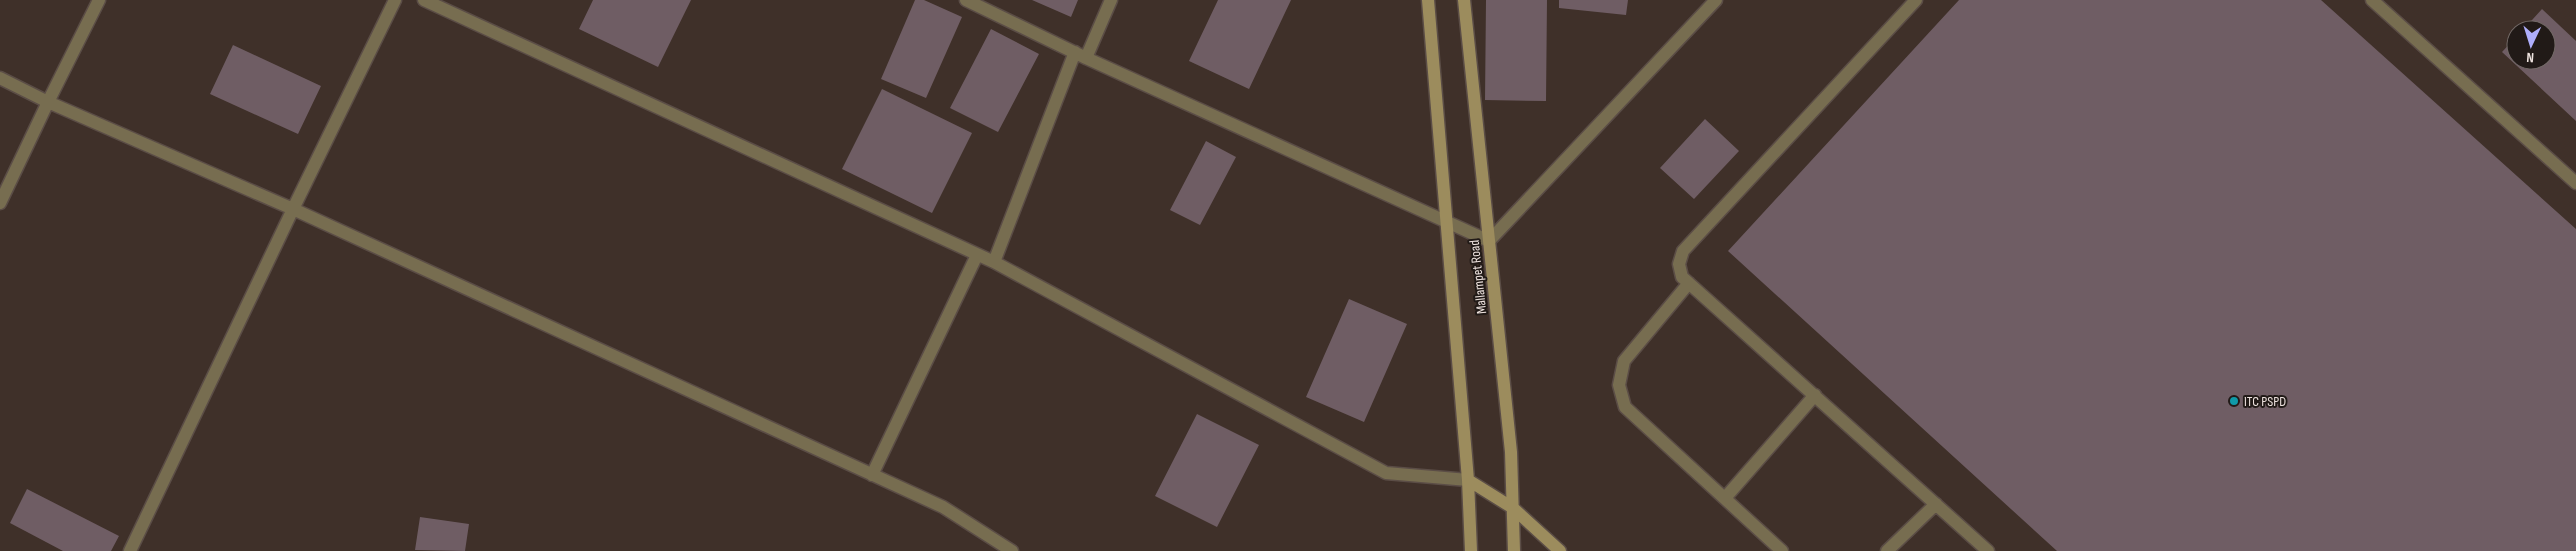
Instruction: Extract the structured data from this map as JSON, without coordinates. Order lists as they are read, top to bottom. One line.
{"streets":{"main road":["Mallampet Road"]},"places":["ITC PSPD"],"north":"bottom"}
